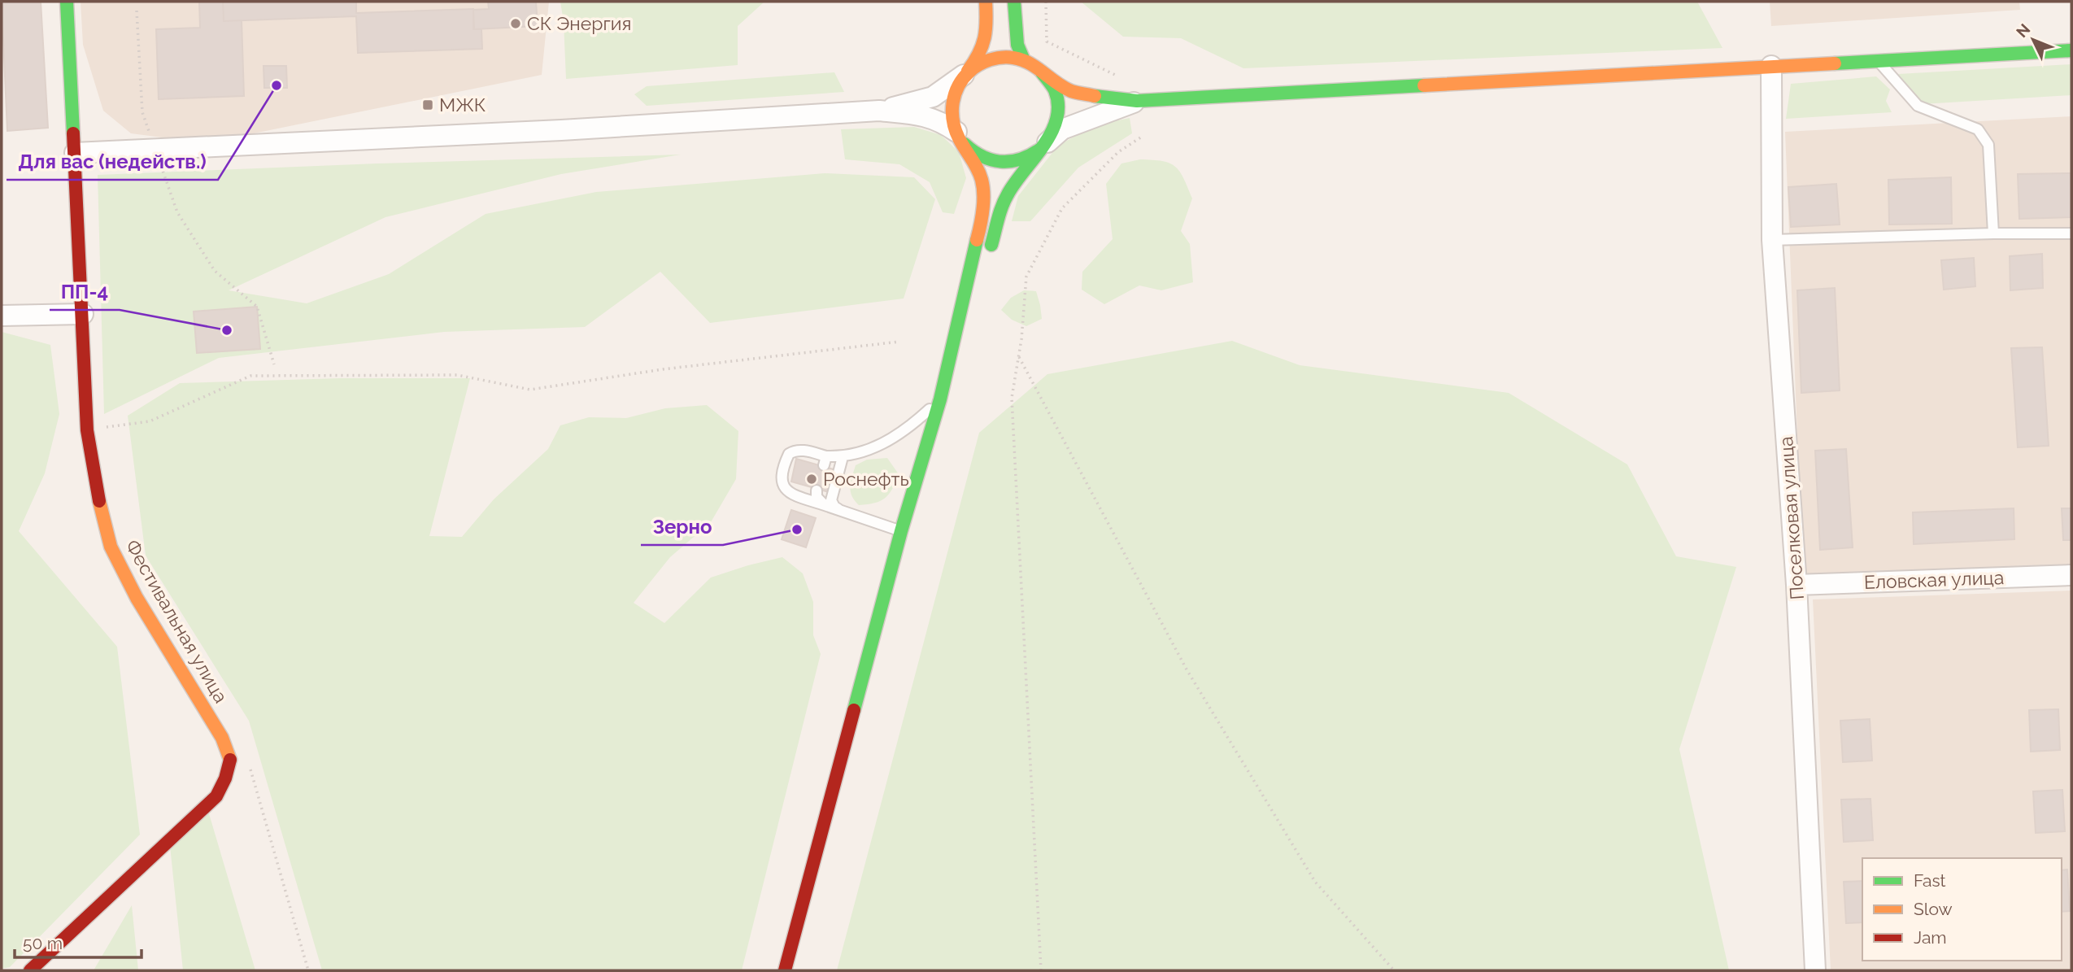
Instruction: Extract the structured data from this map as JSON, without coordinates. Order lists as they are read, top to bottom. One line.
{"streets":{"street":["Поселковая улица","Еловская улица","Фестивальная улица"]},"crossings":[["Поселковая улица","Еловская улица"]],"places":{"other":["СК Энергия","Для вас (недейств.)","ПП-4","Роснефть","Зерно"],"transit":["МЖК"]},"legend":["Fast","Slow","Jam"],"scale_bar":"50 m","north":"top left"}
